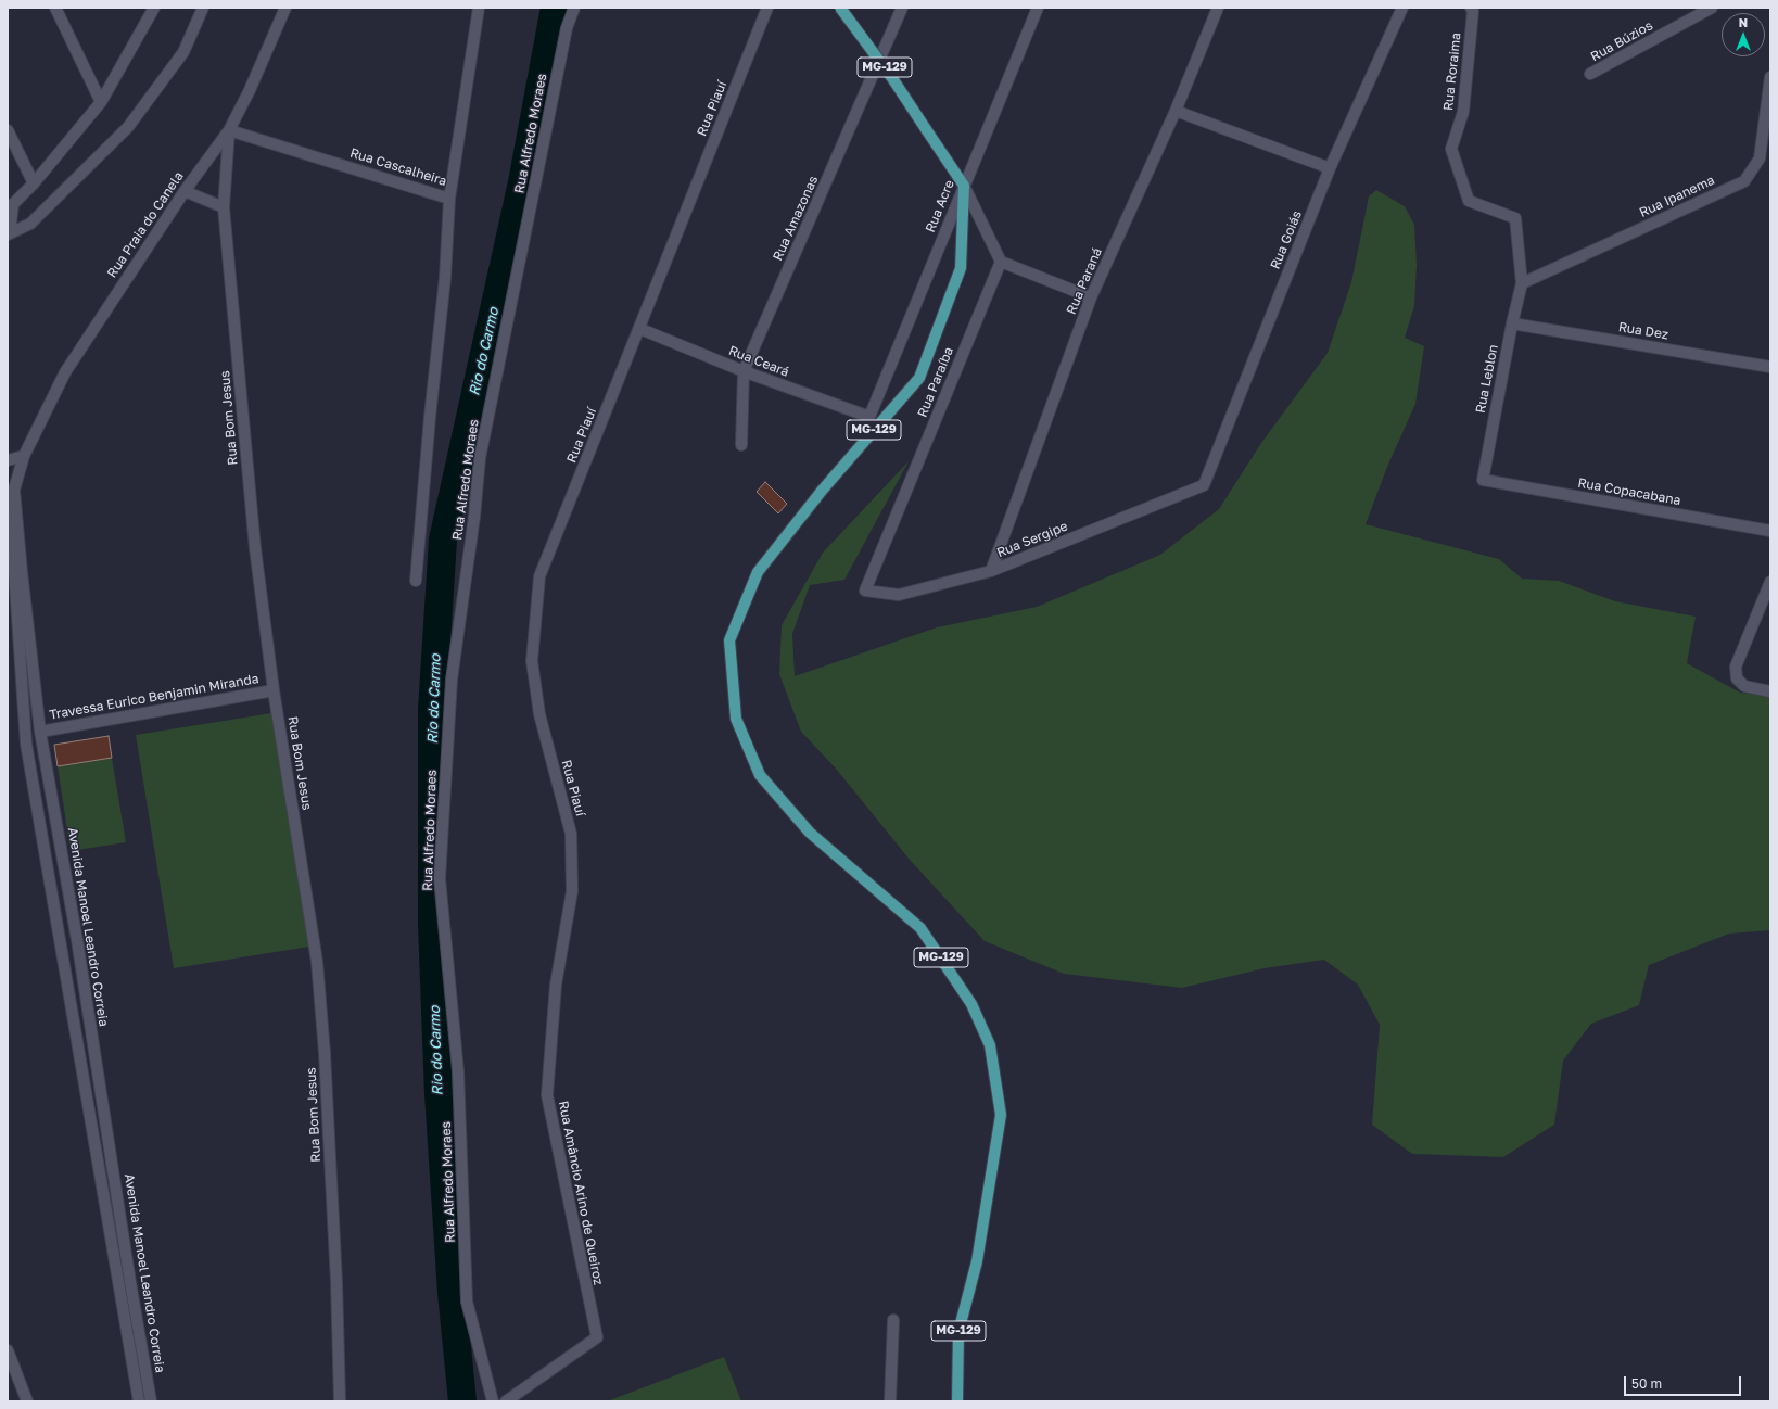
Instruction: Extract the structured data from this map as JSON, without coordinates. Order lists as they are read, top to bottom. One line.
{"streets":{"main road":["MG-129"],"street":["Rua Búzios","Rua Roraima","Rua Piauí","Rua Alfredo Moraes","Rua Cascalheira","Rua Ipanema","Rua Acre","Rua Amazonas","Rua Praia do Canela","Rua Goiás","Rua Paraná","Rua Dez","Rua Ceará","Rua Leblon","Rua Paraíba","Rua Bom Jesus","Rua Copacabana","Rua Sergipe","Travessa Eurico Benjamin Miranda","Avenida Manoel Leandro Correia","Rua Amâncio Arino de Queiroz"]},"crossings":[["MG-129","Rua Acre"],["Rua Roraima","Rua Ipanema"],["Rua Roraima","Rua Leblon"],["Rua Piauí","Rua Ceará"],["Rua Piauí","Rua Amâncio Arino de Queiroz"],["Rua Cascalheira","Rua Praia do Canela"],["Rua Cascalheira","Rua Bom Jesus"],["Rua Ipanema","Rua Leblon"],["Rua Acre","Rua Ceará"],["Rua Amazonas","Rua Ceará"],["Rua Praia do Canela","Rua Bom Jesus"],["Rua Praia do Canela","Avenida Manoel Leandro Correia"],["Rua Goiás","Rua Sergipe"],["Rua Paraná","Rua Sergipe"],["Rua Dez","Rua Leblon"],["Rua Leblon","Rua Copacabana"],["Rua Paraíba","Rua Sergipe"],["Rua Bom Jesus","Travessa Eurico Benjamin Miranda"],["Travessa Eurico Benjamin Miranda","Avenida Manoel Leandro Correia"]],"water":["Rio do Carmo"],"scale_bar":"50 m","north":"top"}
